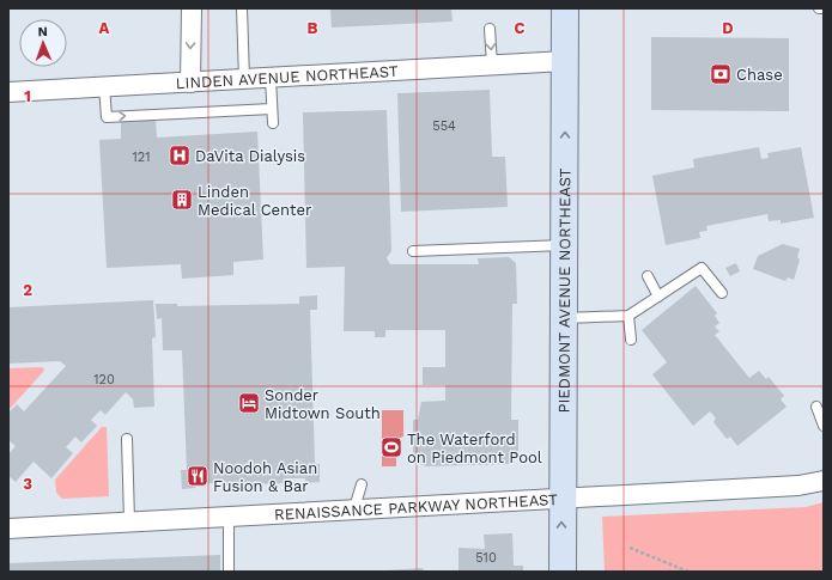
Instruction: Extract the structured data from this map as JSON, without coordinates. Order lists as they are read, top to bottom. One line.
{"streets":{"main road":["PIEDMONT AVENUE NORTHEAST"],"street":["LINDEN AVENUE NORTHEAST","RENAISSANCE PARKWAY NORTHEAST"]},"crossings":[["LINDEN AVENUE NORTHEAST","PIEDMONT AVENUE NORTHEAST"],["PIEDMONT AVENUE NORTHEAST","RENAISSANCE PARKWAY NORTHEAST"]],"one_way":["PIEDMONT AVENUE NORTHEAST"],"places":{"bank":["Chase"],"hospital":["DaVita Dialysis"],"building":["Linden Medical Center"],"hotel":["Sonder Midtown South"],"sports":["The Waterford on Piedmont Pool"],"restaurant":["Noodoh Asian Fusion & Bar"]},"house_numbers":["554","121","120","510"],"north":"top","grid":{"columns":["A","B","C","D"],"rows":["1","2","3"]}}
